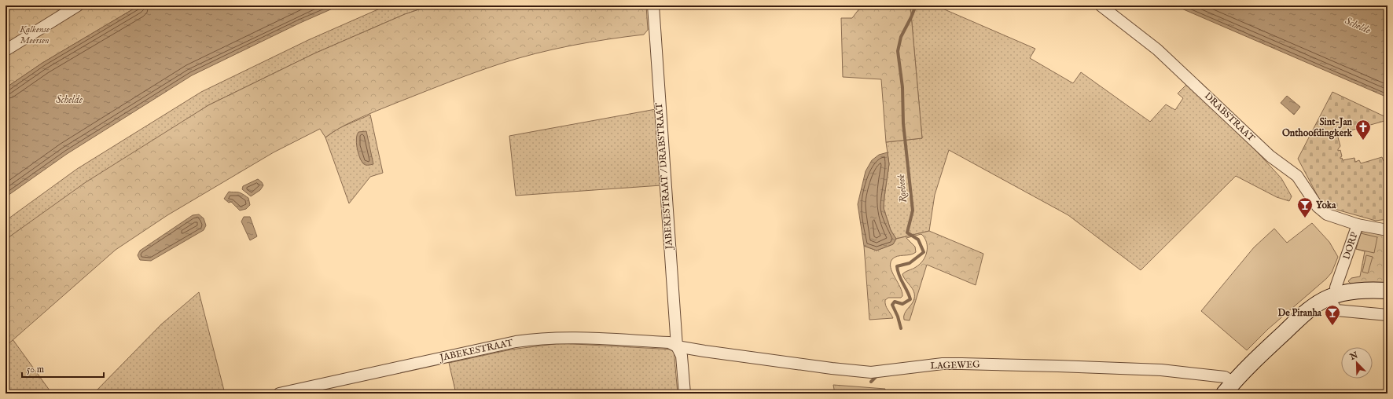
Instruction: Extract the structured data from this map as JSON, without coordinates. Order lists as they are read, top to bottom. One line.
{"streets":{"street":["DRABSTRAAT","JABEKESTRAAT / DRABSTRAAT","DORP","JABEKESTRAAT","LAGEWEG"]},"crossings":[["DRABSTRAAT","DORP"],["JABEKESTRAAT / DRABSTRAAT","JABEKESTRAAT"],["JABEKESTRAAT / DRABSTRAAT","LAGEWEG"],["JABEKESTRAAT","LAGEWEG"]],"water":["Schelde","Roebeek"],"parks":["Kalkense Meersen"],"places":{"church":["Sint-Jan Onthoofdingkerk"],"bar":["Yoka","De Piranha"]},"scale_bar":"50 m","north":"top left"}
